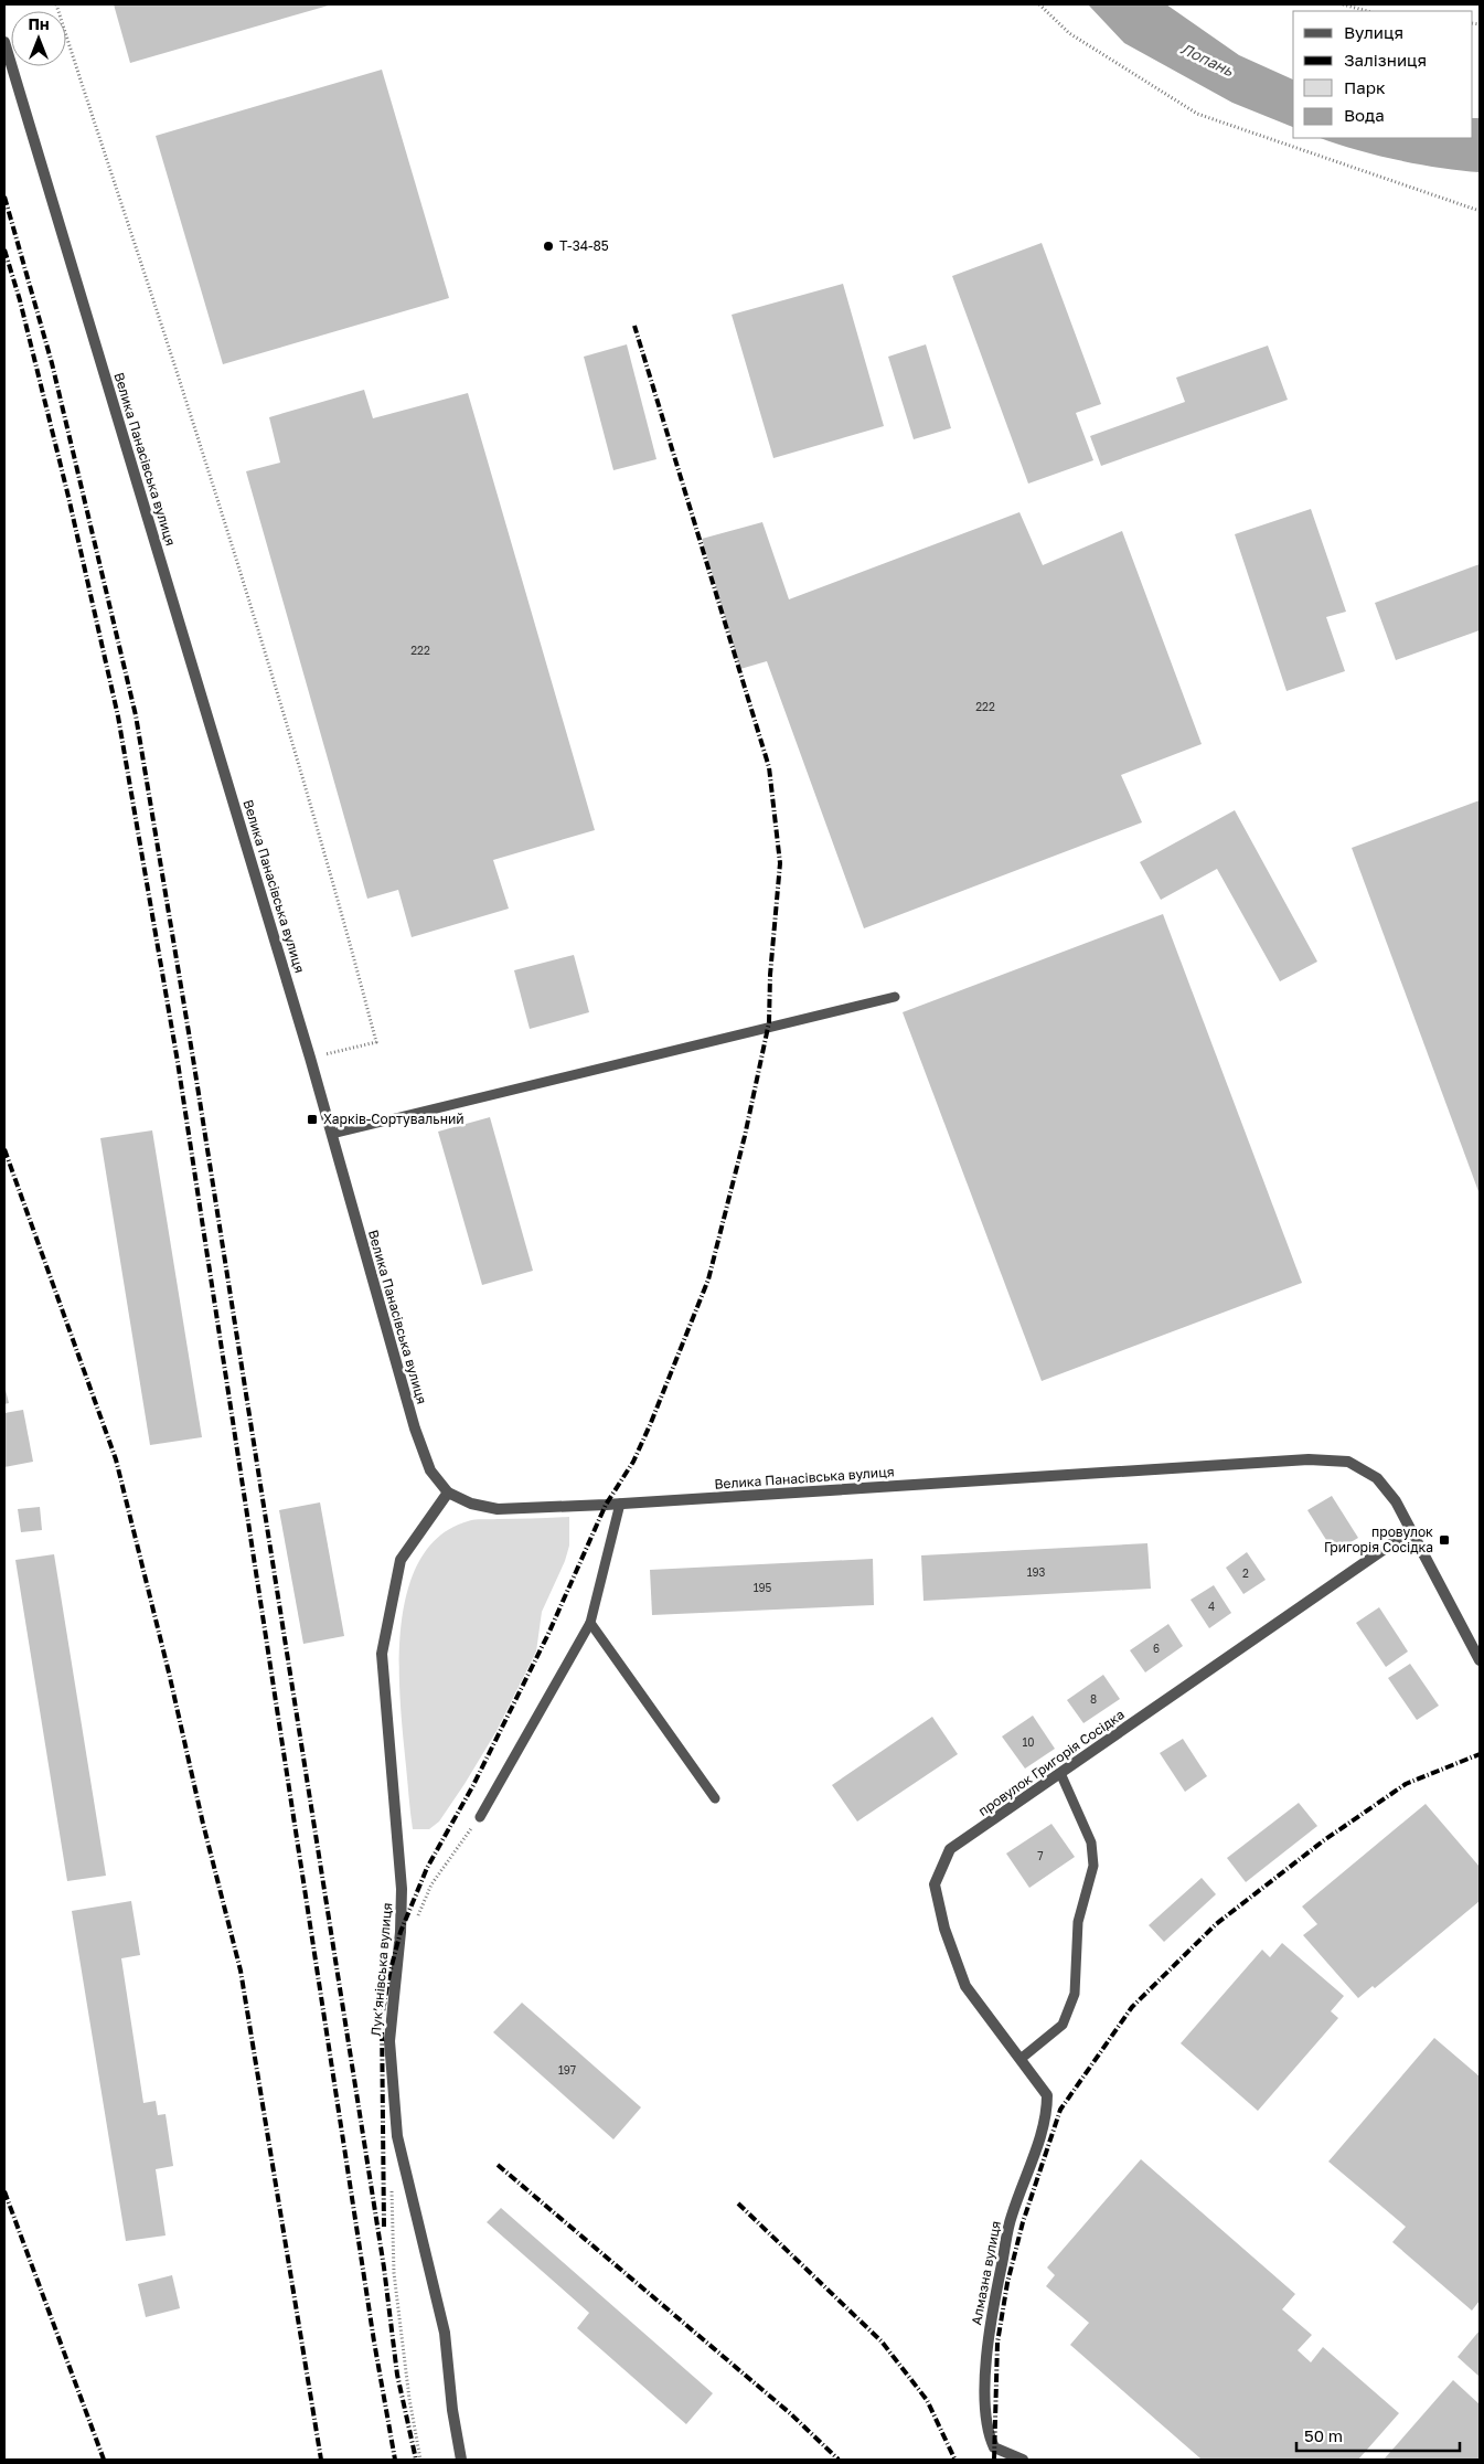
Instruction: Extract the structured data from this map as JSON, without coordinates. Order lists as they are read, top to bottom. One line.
{"streets":{"street":["Велика Панасівська вулиця","провулок Григорія Сосідка","Лук’янівська вулиця","Алмазна вулиця"]},"crossings":[["Велика Панасівська вулиця","провулок Григорія Сосідка"],["Велика Панасівська вулиця","Лук’янівська вулиця"],["провулок Григорія Сосідка","Алмазна вулиця"]],"water":["Лопань"],"places":{"other":["Т-34-85"],"transit":["Харків-Сортувальний","провулок Григорія Сосідка"]},"house_numbers":["222","222","193","2","195","4","6","8","10","7","197"],"legend":["Вулиця","Залізниця","Парк","Вода"],"scale_bar":"50 m","north":"top"}
